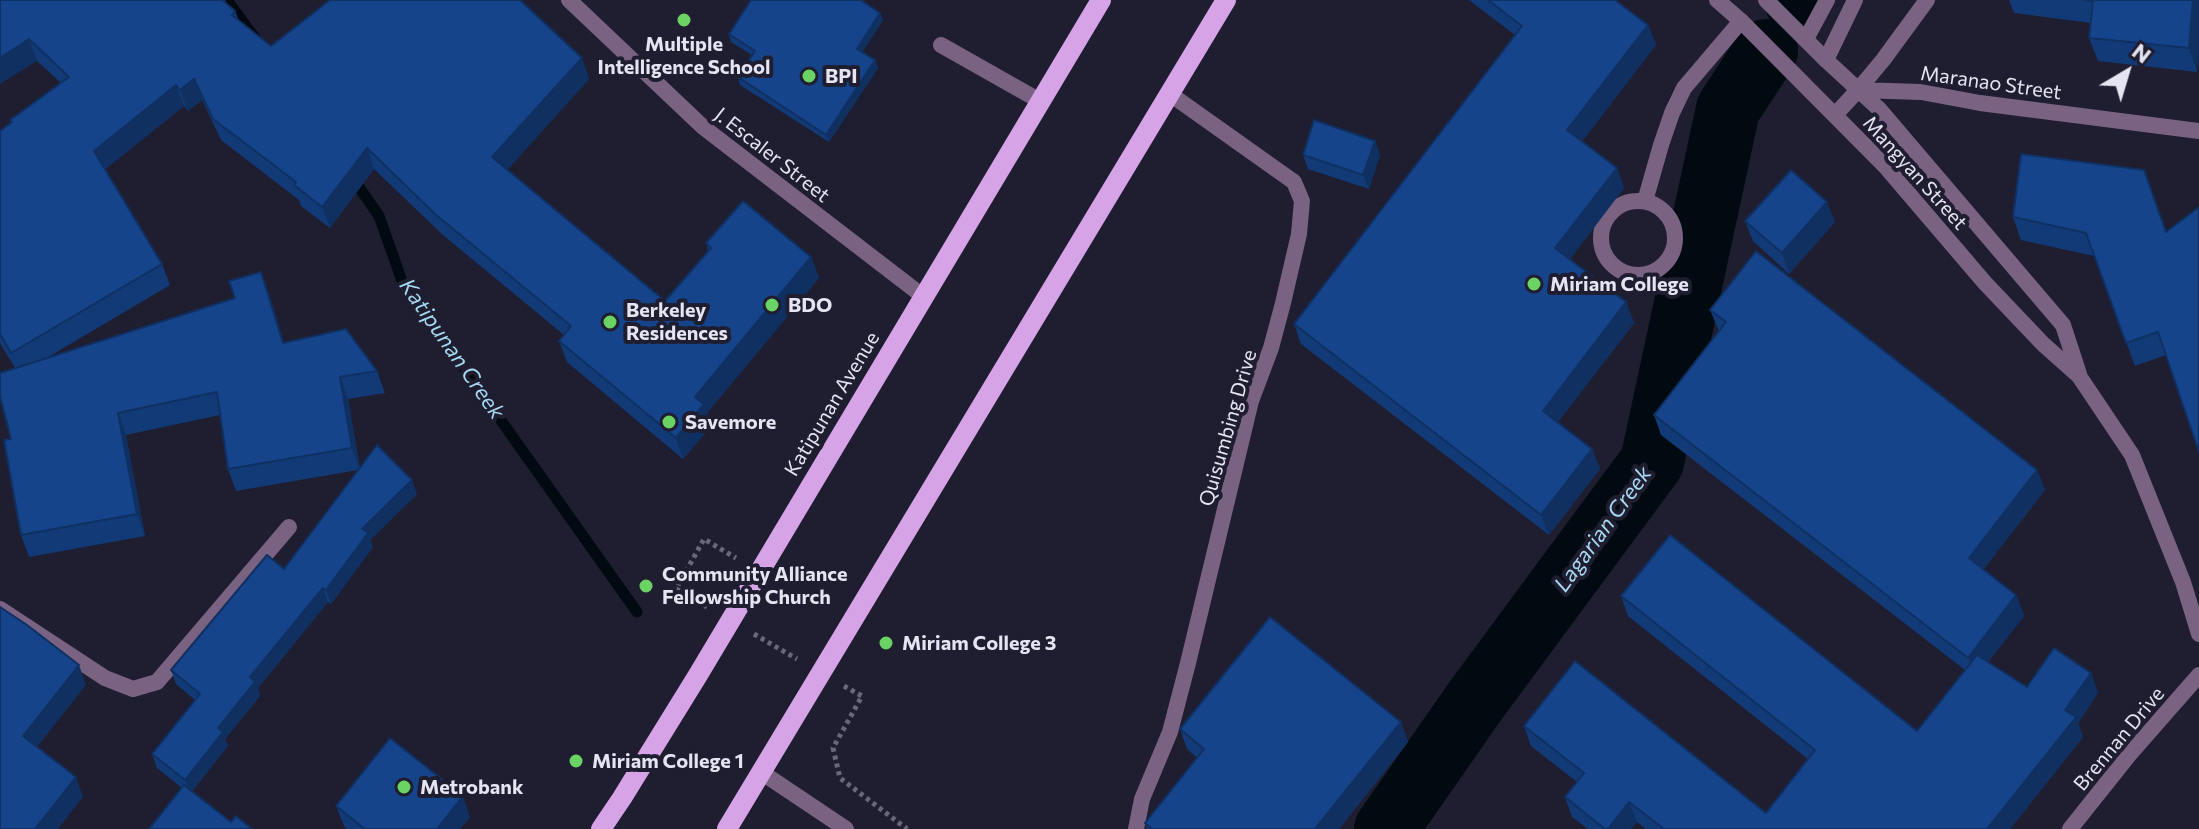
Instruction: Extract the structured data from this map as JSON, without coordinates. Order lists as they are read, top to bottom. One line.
{"streets":{"main road":["Katipunan Avenue"],"street":["Maranao Street","J. Escaler Street","Mangyan Street","Quisumbing Drive","Brennan Drive"]},"crossings":[["Maranao Street","Mangyan Street"],["J. Escaler Street","Katipunan Avenue"]],"water":["Katipunan Creek","Lagarian Creek"],"places":["Multiple Intelligence School","BPI","Miriam College","BDO","Berkeley Residences","Savemore","Community Alliance Fellowship Church","Miriam College 3","Miriam College 1","Metrobank"],"north":"top right"}
